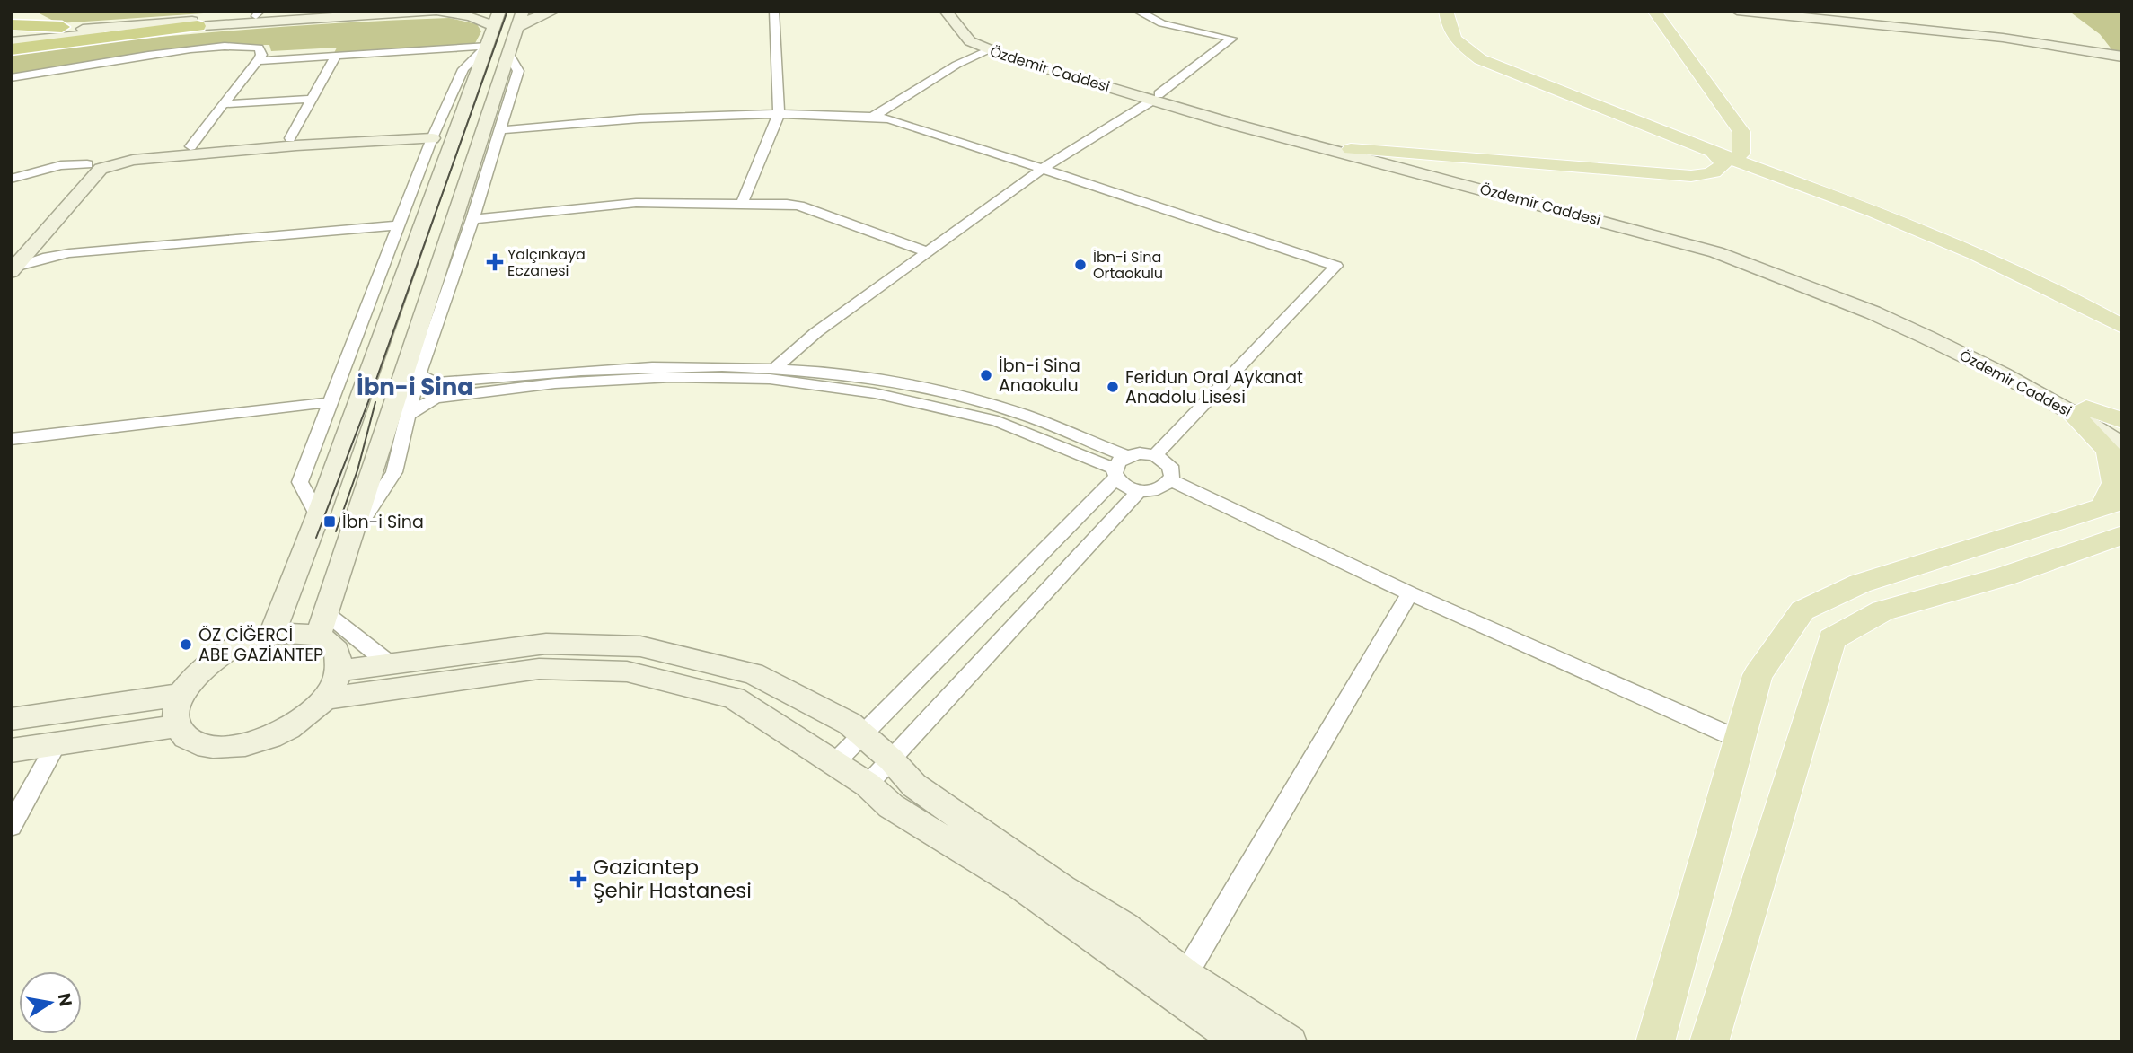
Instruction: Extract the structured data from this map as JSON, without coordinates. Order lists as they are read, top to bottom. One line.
{"streets":{"main road":["Özdemir Caddesi"]},"districts":["İbn-i Sina"],"places":{"health":["Yalçınkaya Eczanesi","Gaziantep Şehir Hastanesi"],"other":["İbn-i Sina Ortaokulu","İbn-i Sina Anaokulu","Feridun Oral Aykanat Anadolu Lisesi","ÖZ CİĞERCİ ABE GAZİANTEP"],"transit":["İbn-i Sina"]},"north":"right"}
